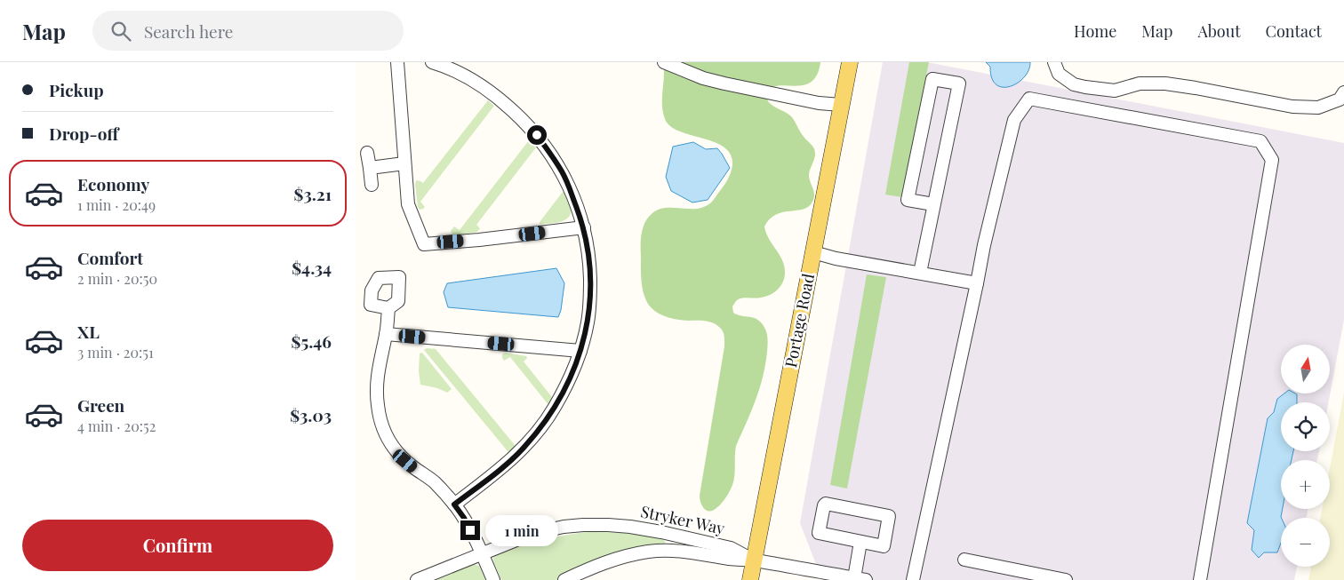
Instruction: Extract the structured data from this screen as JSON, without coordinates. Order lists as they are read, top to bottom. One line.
{"streets":{"main road":["Portage Road"],"street":["Stryker Way"]},"crossings":[["Portage Road","Stryker Way"]],"north":"top","page":{"header":"Map","search":"Search here","nav":["Home","Map","About","Contact"],"banner":["Pickup","Drop-off"],"list":[{"name":"Economy","note":"1 min · 20:49","value":"$3.21"},{"name":"Comfort","note":"2 min · 20:50","value":"$4.34"},{"name":"XL","note":"3 min · 20:51","value":"$5.46"},{"name":"Green","note":"4 min · 20:52","value":"$3.03"}],"map_buttons":["+","−"],"buttons":"Confirm","bubble":"1 min"}}
